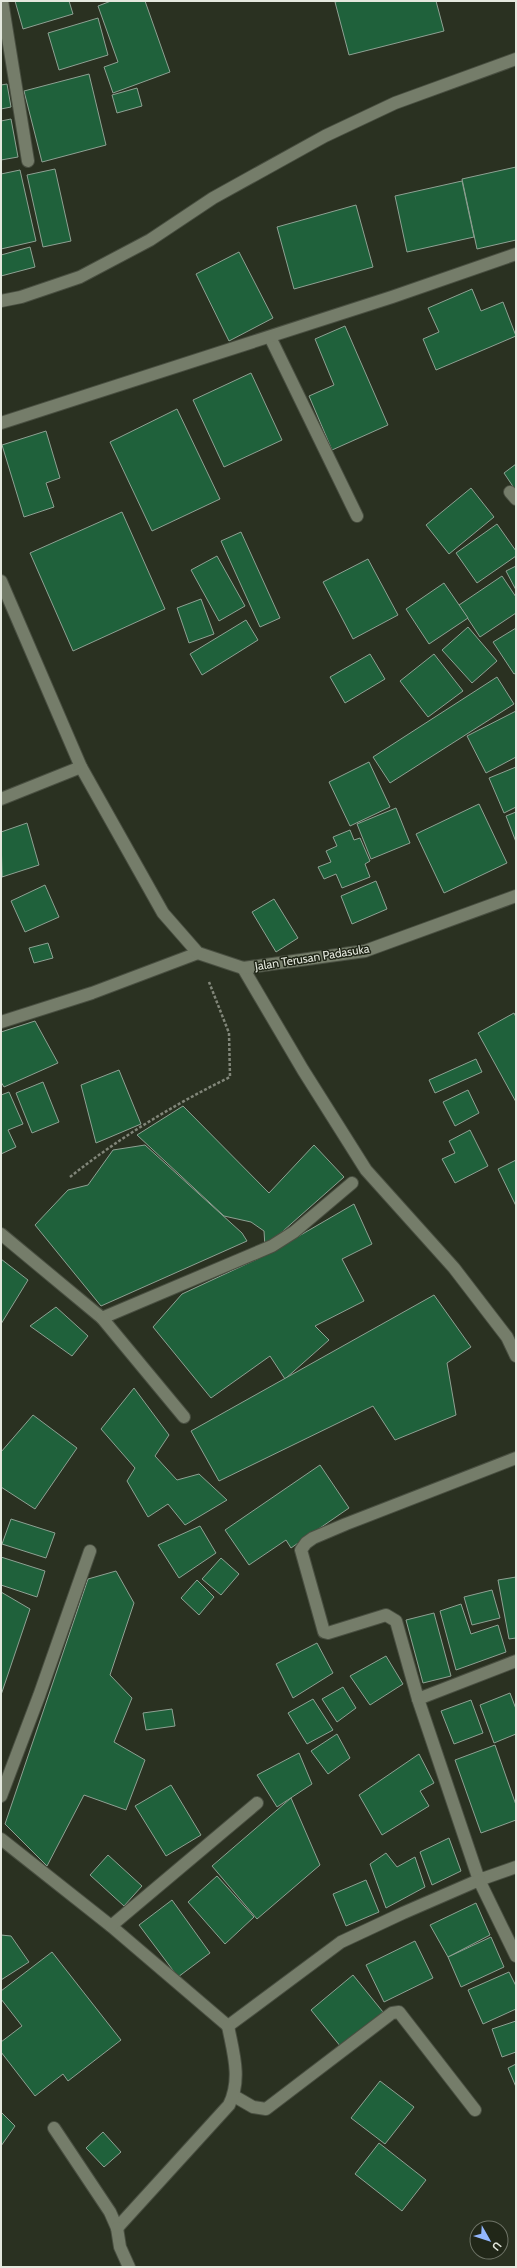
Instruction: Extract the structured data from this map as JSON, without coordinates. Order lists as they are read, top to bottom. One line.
{"streets":{"street":["Jalan Terusan Padasuka"]},"north":"bottom right"}
